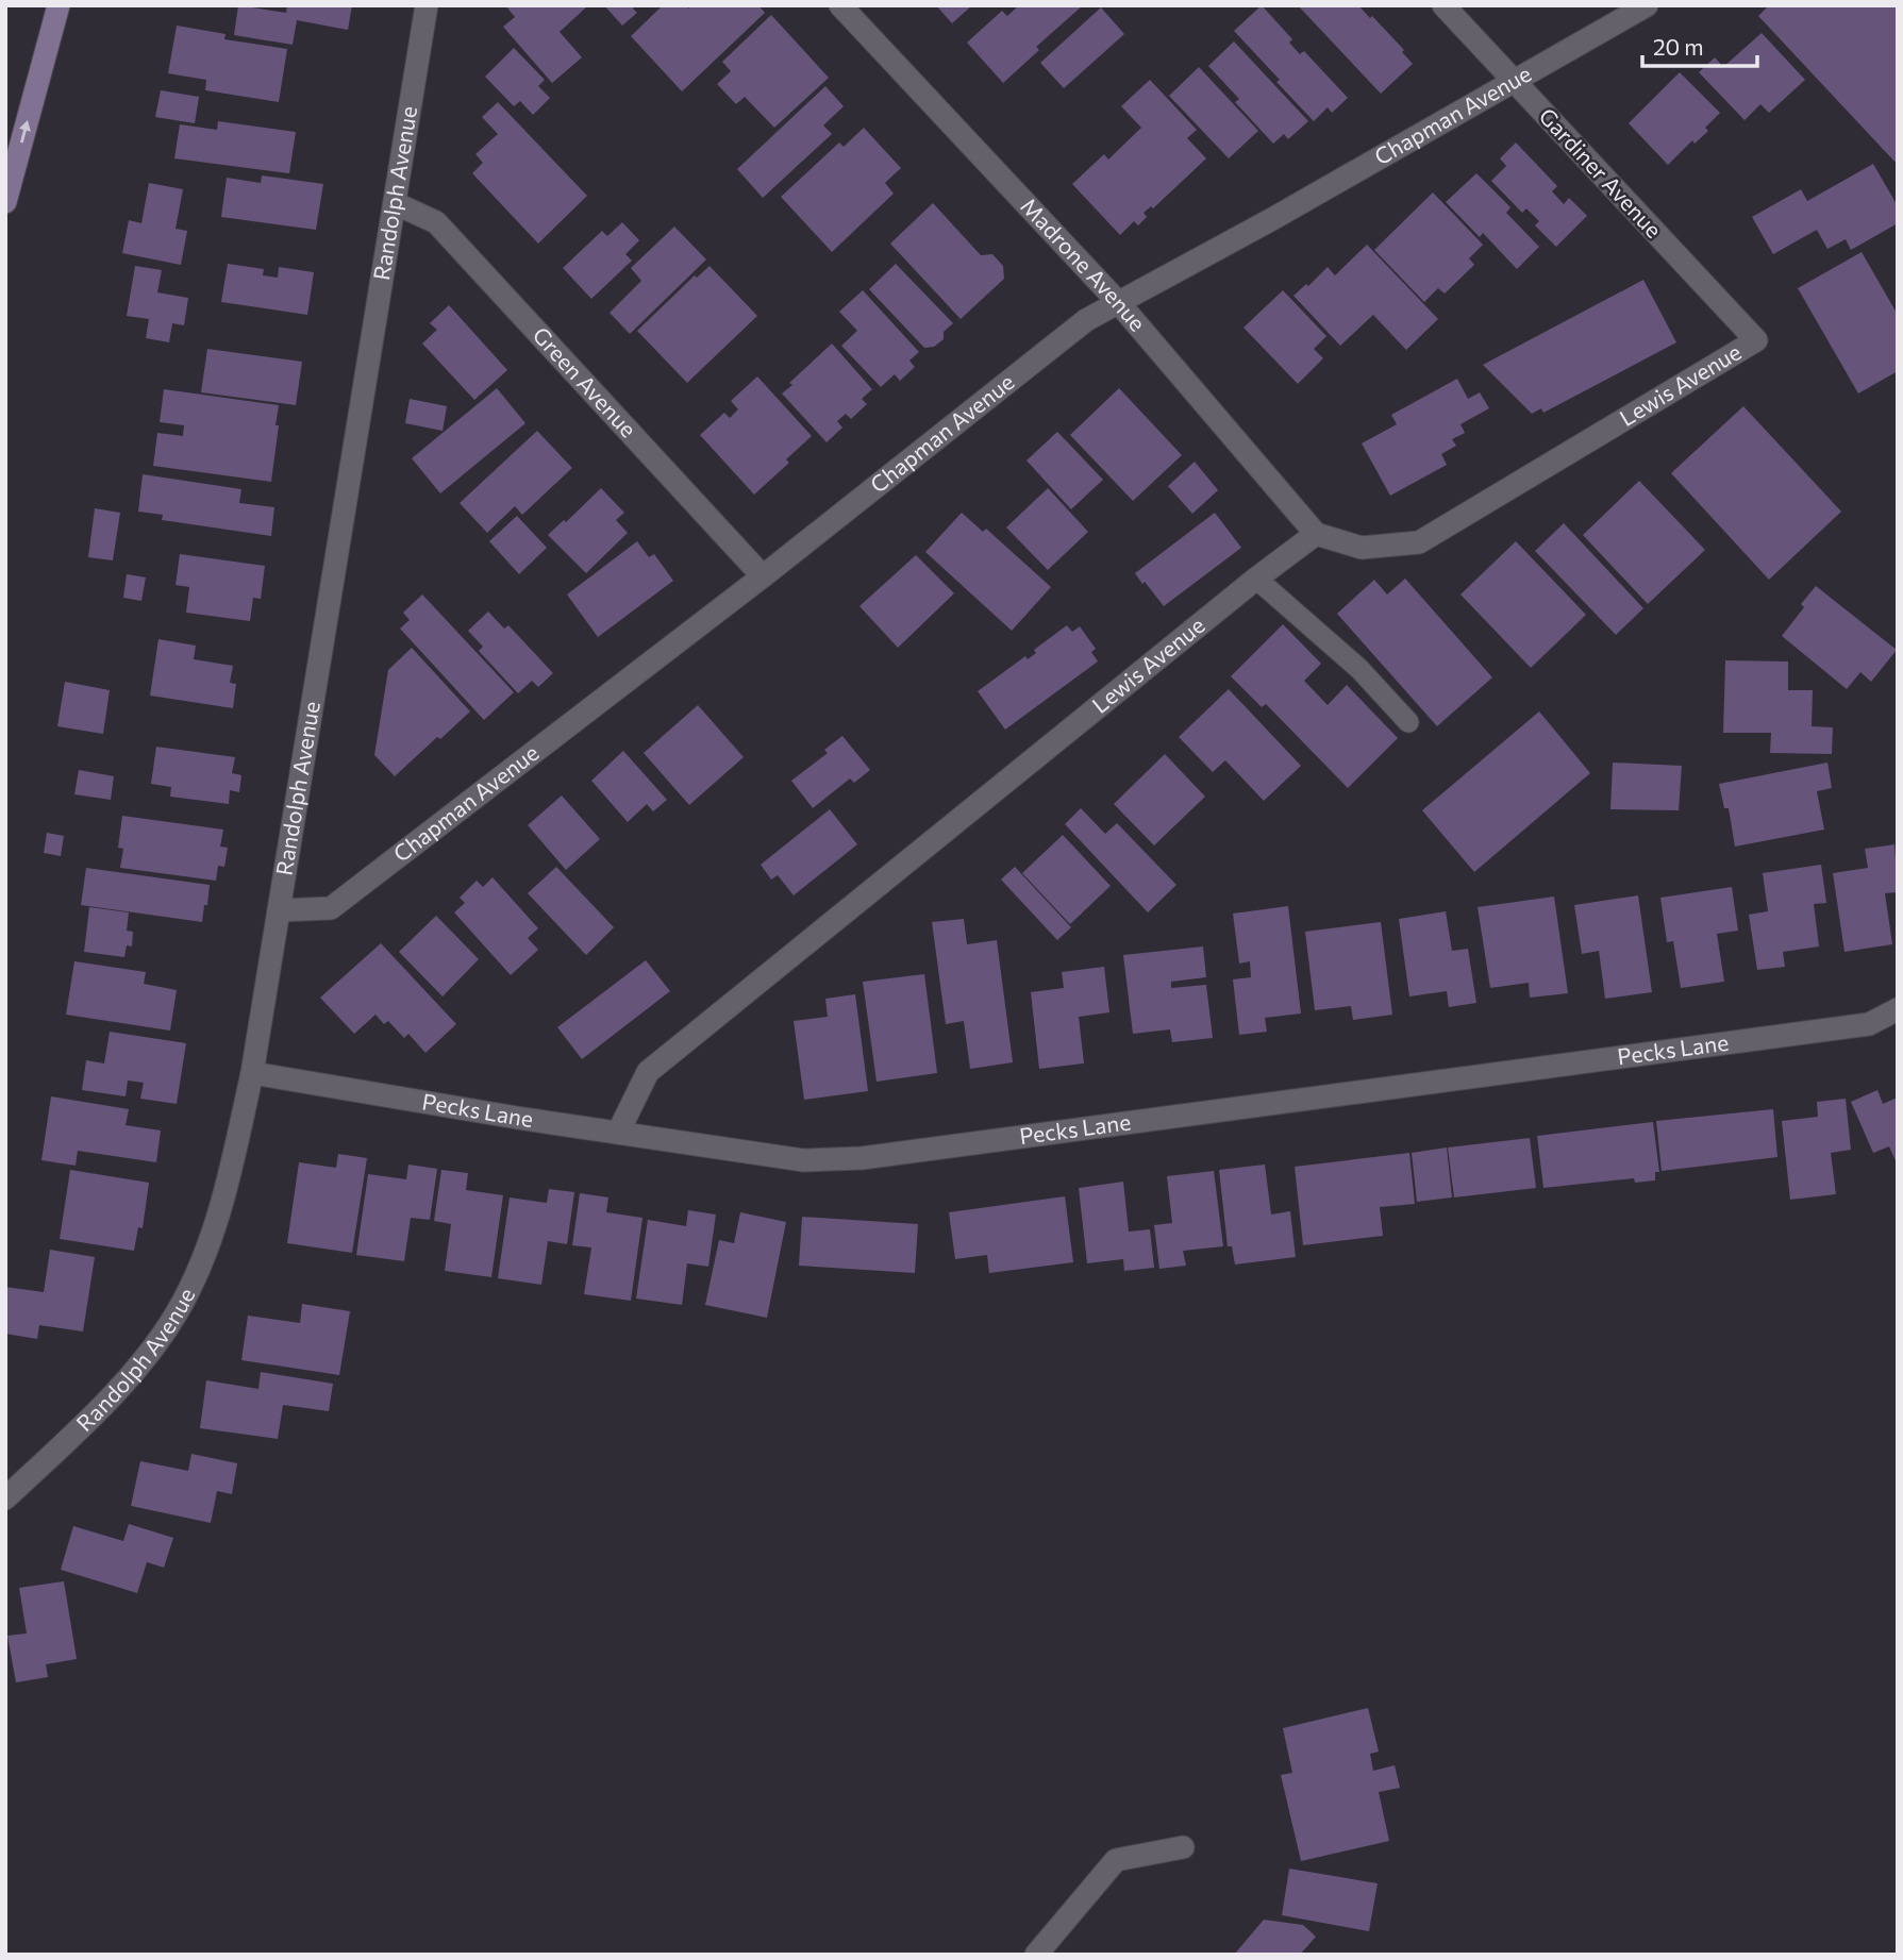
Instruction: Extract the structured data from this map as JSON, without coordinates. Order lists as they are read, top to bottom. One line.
{"streets":{"street":["Chapman Avenue","Gardiner Avenue","Randolph Avenue","Madrone Avenue","Green Avenue","Lewis Avenue","Pecks Lane"]},"crossings":[["Chapman Avenue","Gardiner Avenue"],["Chapman Avenue","Randolph Avenue"],["Chapman Avenue","Madrone Avenue"],["Chapman Avenue","Green Avenue"],["Gardiner Avenue","Lewis Avenue"],["Randolph Avenue","Green Avenue"],["Randolph Avenue","Pecks Lane"],["Madrone Avenue","Lewis Avenue"],["Lewis Avenue","Pecks Lane"]],"scale_bar":"20 m"}
